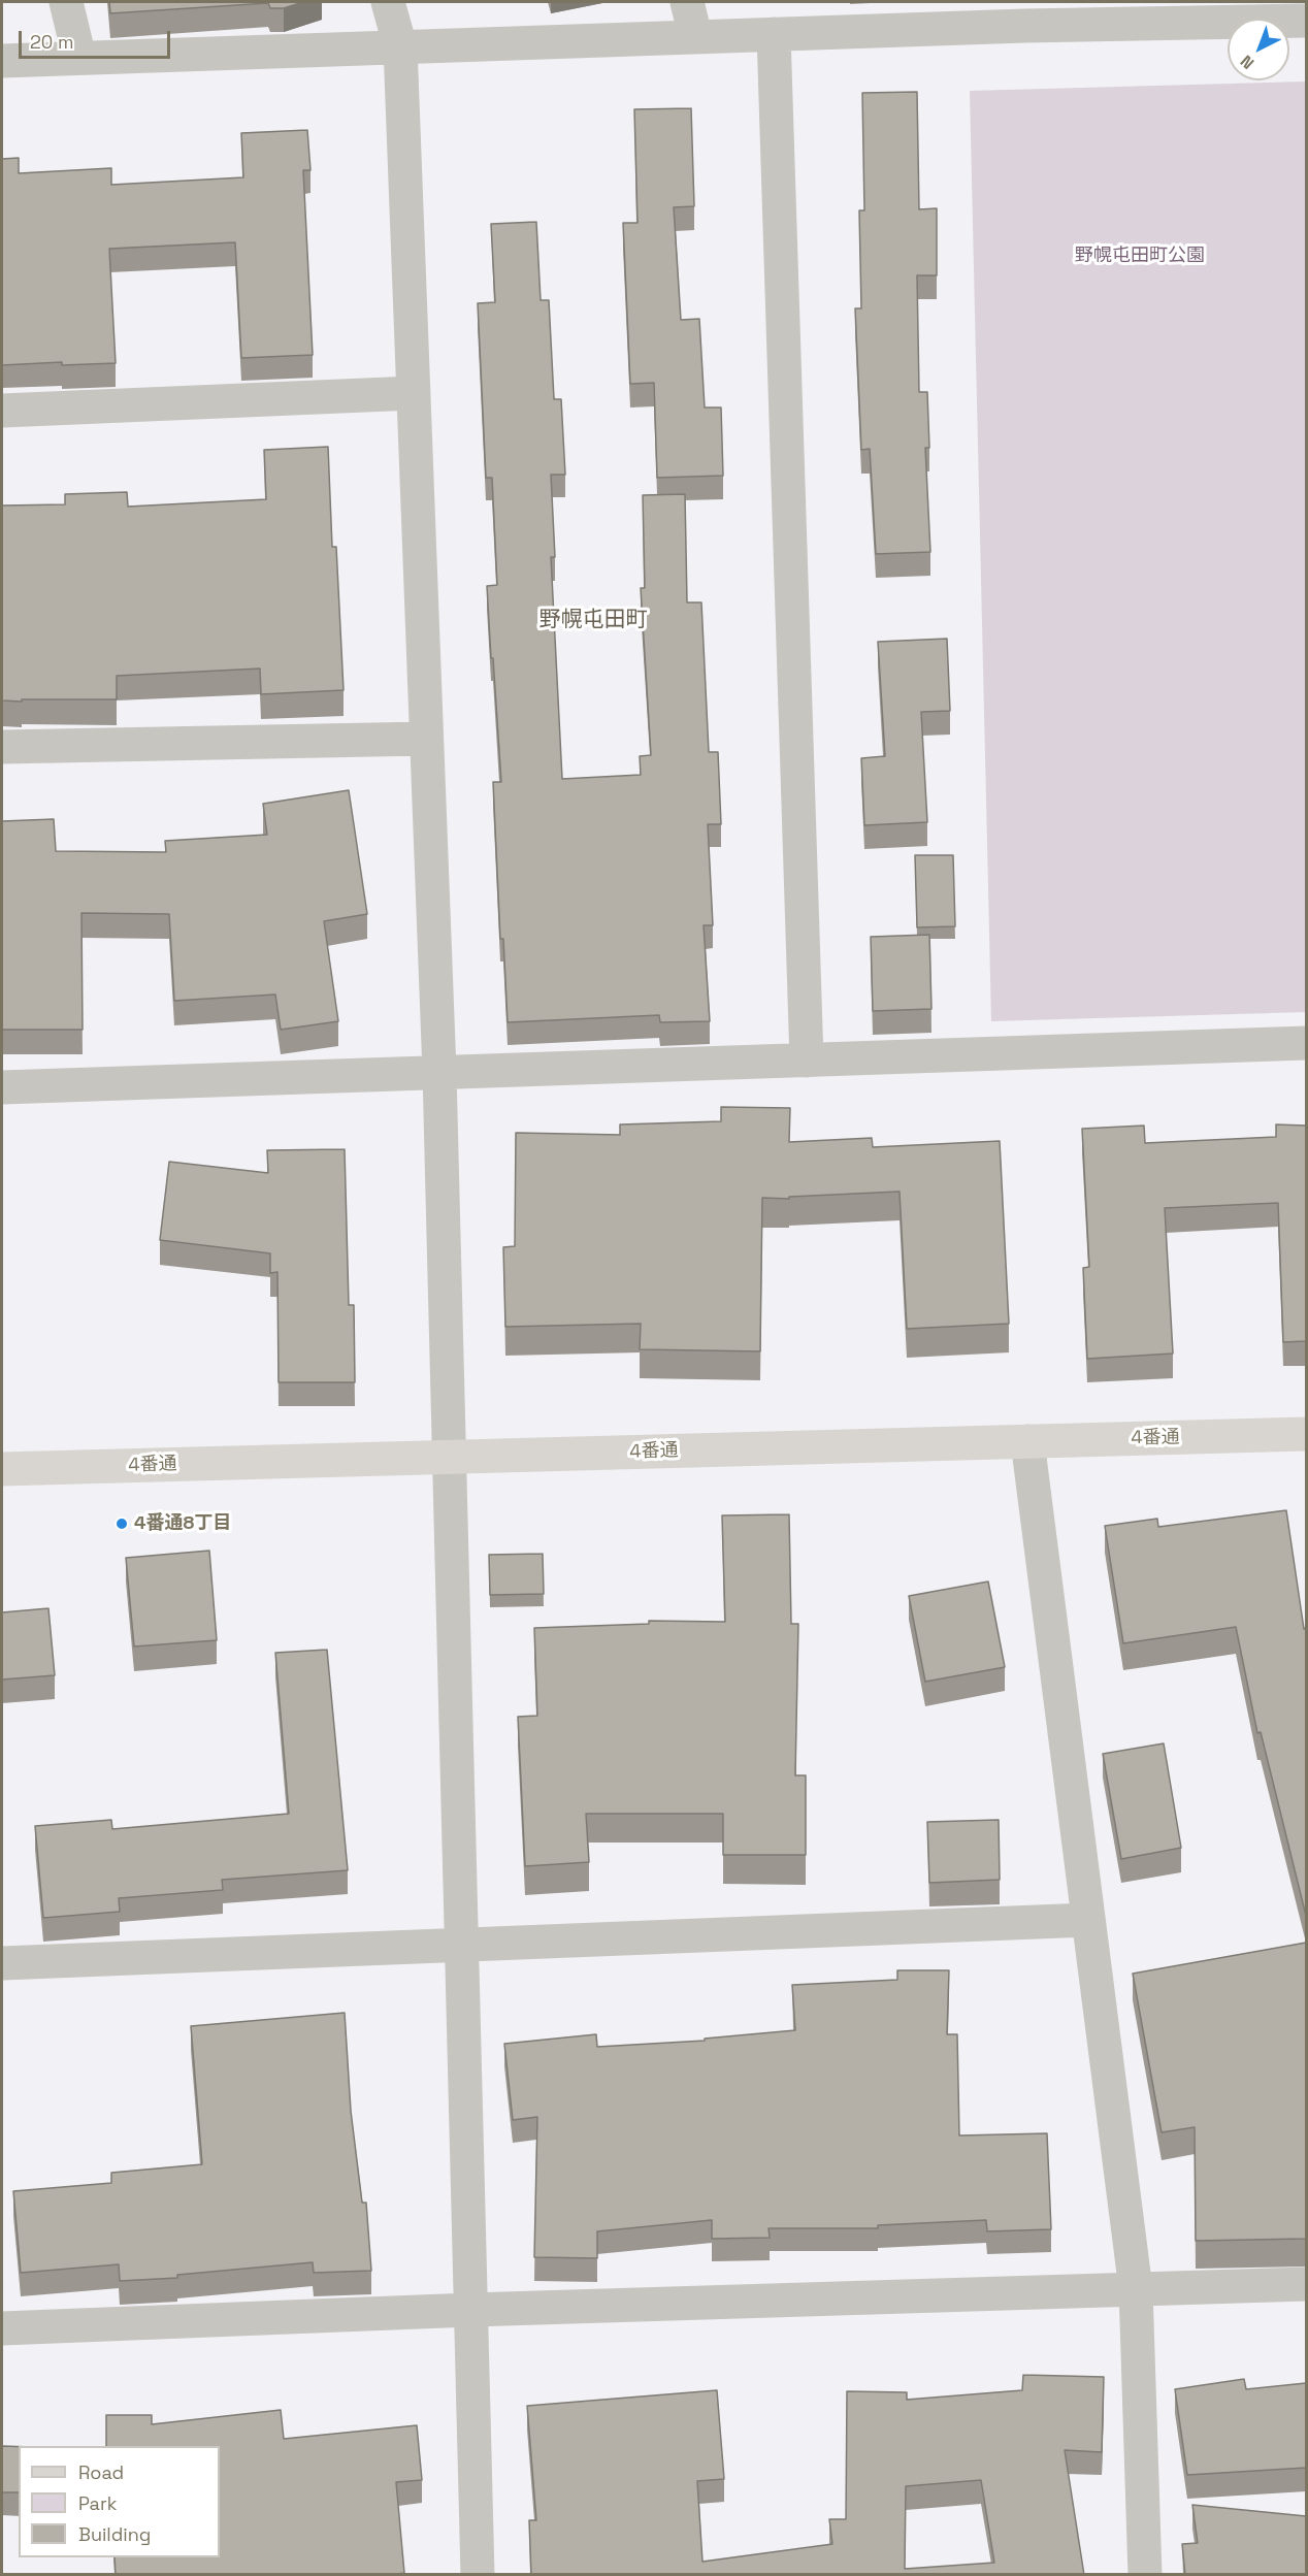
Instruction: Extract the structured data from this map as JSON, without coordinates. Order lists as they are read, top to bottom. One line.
{"streets":{"street":["4番通"]},"districts":["野幌屯田町"],"parks":["野幌屯田町公園"],"places":["4番通8丁目"],"legend":["Road","Park","Building"],"scale_bar":"20 m","north":"bottom left"}
